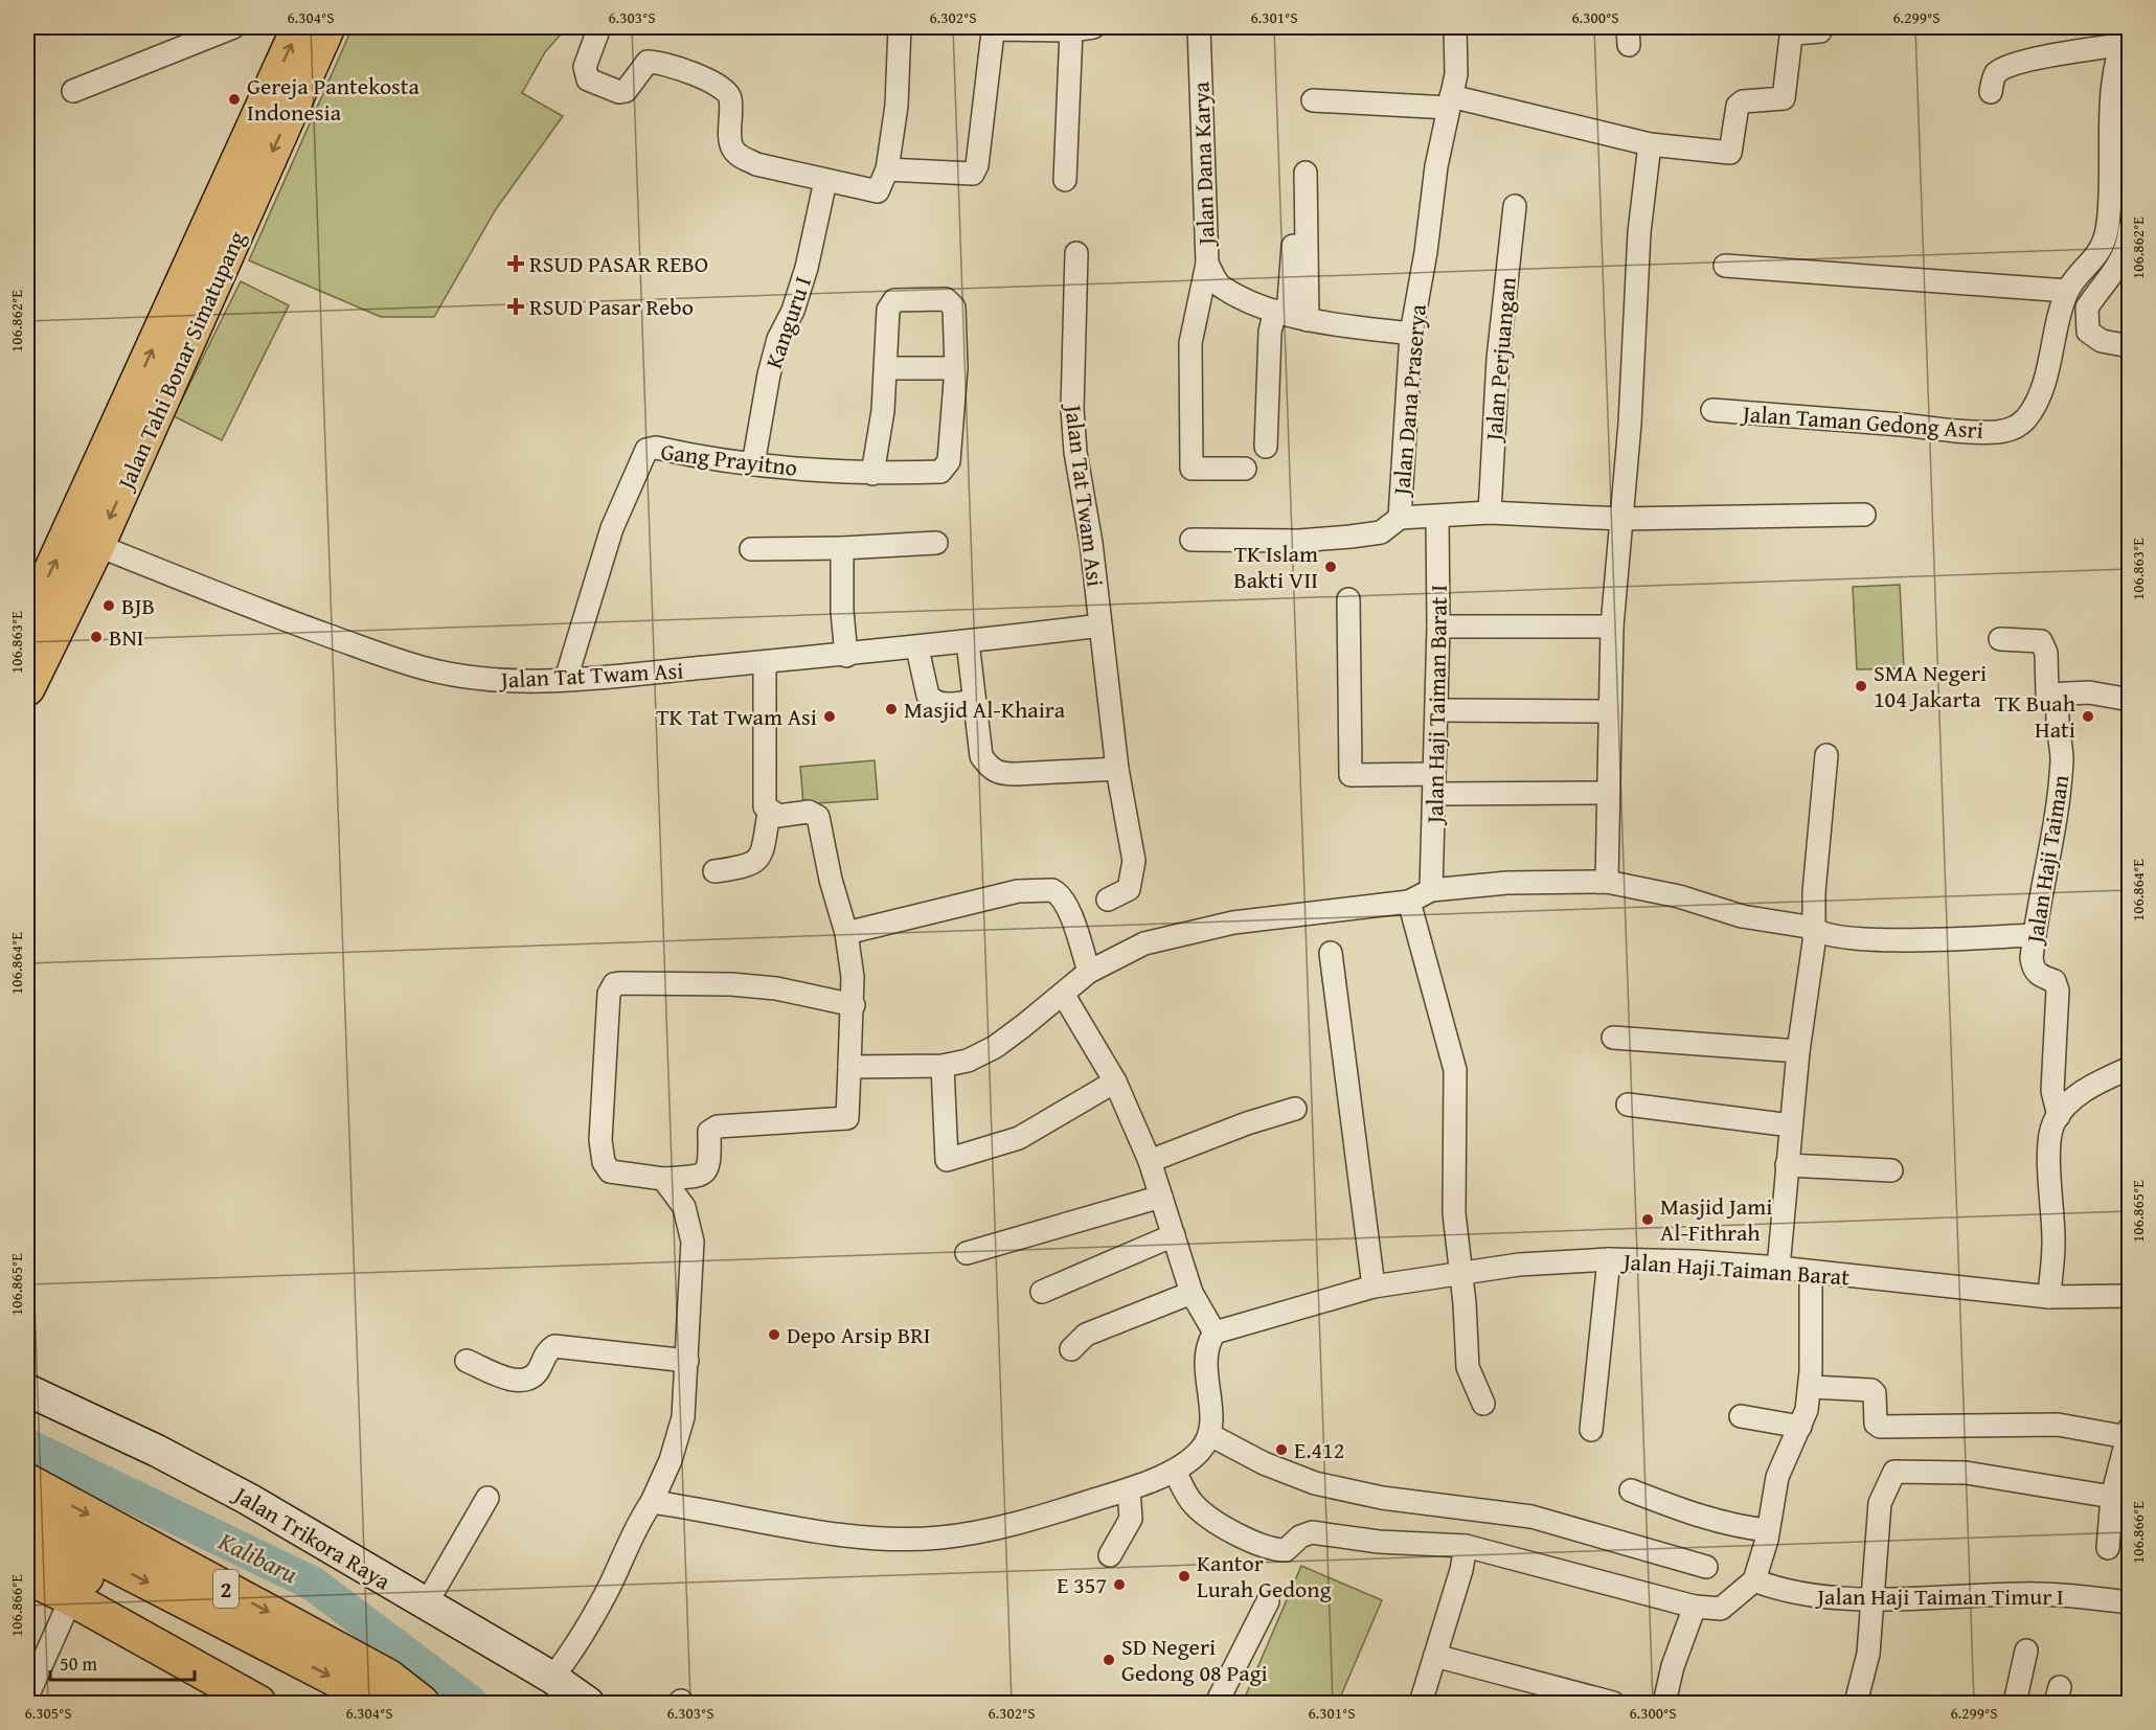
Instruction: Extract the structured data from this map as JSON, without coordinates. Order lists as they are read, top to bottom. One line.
{"streets":{"highway":["Jalan Tahi Bonar Simatupang","2"],"street":["Jalan Dana Karya","Kanguru I","Jalan Perjuangan","Jalan Dana Praserya","Jalan Taman Gedong Asri","Gang Prayitno","Jalan Tat Twam Asi","Jalan Haji Taiman Barat I","Jalan Haji Taiman","Jalan Haji Taiman Barat","Jalan Trikora Raya","Jalan Haji Taiman Timur I"]},"crossings":[["Jalan Dana Karya","Jalan Dana Praserya"],["Kanguru I","Gang Prayitno"],["Jalan Perjuangan","Jalan Dana Praserya"],["Jalan Tahi Bonar Simatupang","Jalan Tat Twam Asi"],["Jalan Dana Praserya","Jalan Haji Taiman Barat I"],["Gang Prayitno","Jalan Tat Twam Asi"],["Jalan Haji Taiman","Jalan Haji Taiman Barat"]],"water":["Kalibaru"],"places":{"other":["Gereja Pantekosta Indonesia","TK Islam Bakti VII","BJB","BNI","SMA Negeri 104 Jakarta","Masjid Al-Khaira","TK Tat Twam Asi","TK Buah Hati","Masjid Jami Al-Fithrah","Depo Arsip BRI","E.412","Kantor Lurah Gedong","E 357","SD Negeri Gedong 08 Pagi"],"health":["RSUD PASAR REBO","RSUD Pasar Rebo"]},"scale_bar":"50 m","coordinates":["6.304°S","6.303°S","6.302°S","6.301°S","6.300°S","6.299°S","106.862°E","106.863°E","106.864°E","106.865°E","106.866°E","6.305°S"]}
